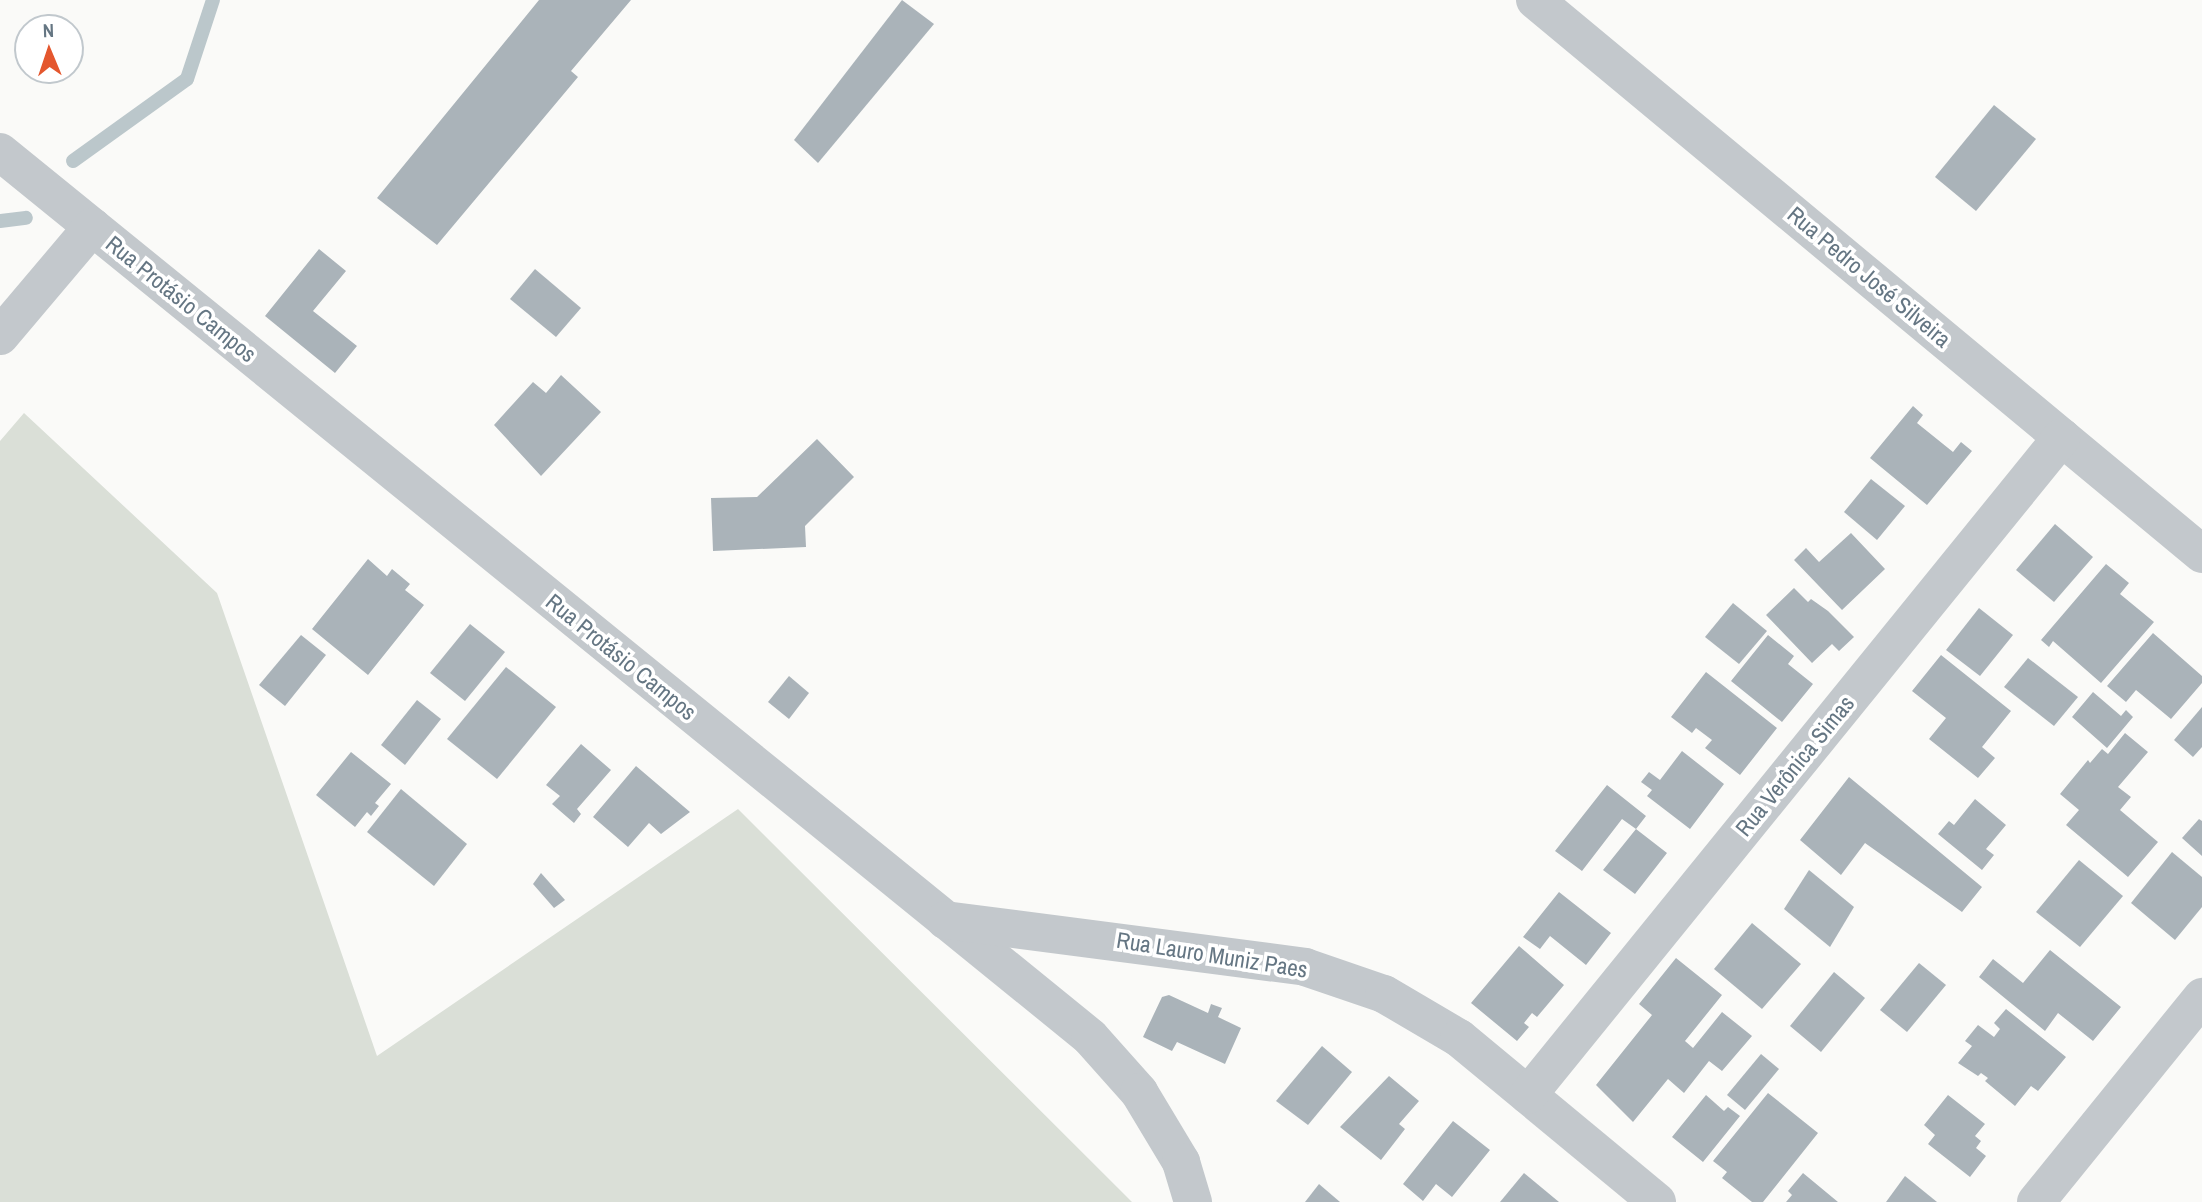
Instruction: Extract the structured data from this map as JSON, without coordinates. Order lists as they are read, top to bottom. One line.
{"streets":{"street":["Rua Pedro José Silveira","Rua Protásio Campos","Rua Verônica Simas","Rua Lauro Muniz Paes"]},"crossings":[["Rua Pedro José Silveira","Rua Verônica Simas"],["Rua Protásio Campos","Rua Lauro Muniz Paes"],["Rua Verônica Simas","Rua Lauro Muniz Paes"]],"north":"top"}
